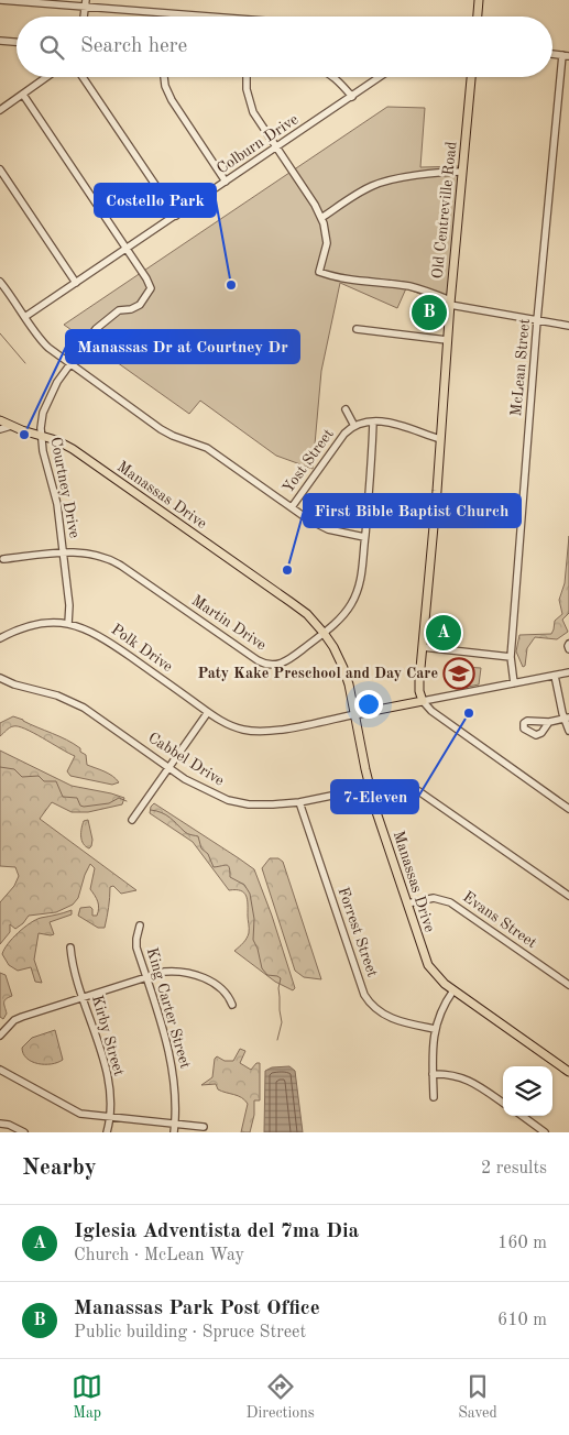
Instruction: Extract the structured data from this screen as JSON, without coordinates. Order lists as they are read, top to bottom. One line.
{"streets":{"main road":["Old Centreville Road","Manassas Drive","Polk Drive"],"street":["Colburn Drive","McLean Street","Yost Street","Courtney Drive","Martin Drive","Cabbel Drive","Evans Street","Forrest Street","King Carter Street","Kirby Street"]},"crossings":[["Colburn Drive","Courtney Drive"],["Old Centreville Road","Yost Street"],["Old Centreville Road","Polk Drive"],["Yost Street","Martin Drive"],["Courtney Drive","Manassas Drive"],["Courtney Drive","Martin Drive"],["Courtney Drive","Polk Drive"],["Manassas Drive","Martin Drive"],["Manassas Drive","Polk Drive"],["Manassas Drive","Cabbel Drive"],["Manassas Drive","Evans Street"],["Cabbel Drive","Forrest Street"]],"places":{"other":["Costello Park","Manassas Dr at Courtney Dr","First Bible Baptist Church","7-Eleven"],"school or university":["Paty Kake Preschool and Day Care"]},"page":{"search":"Search here","pins":["B","A"],"heading":["Nearby","2 results"],"list":[{"mark":"A","name":"Iglesia Adventista del 7ma Dia","note":"Church · McLean Way","value":"160 m"},{"mark":"B","name":"Manassas Park Post Office","note":"Public building · Spruce Street","value":"610 m"}],"nav":["Map","Directions","Saved"]}}
